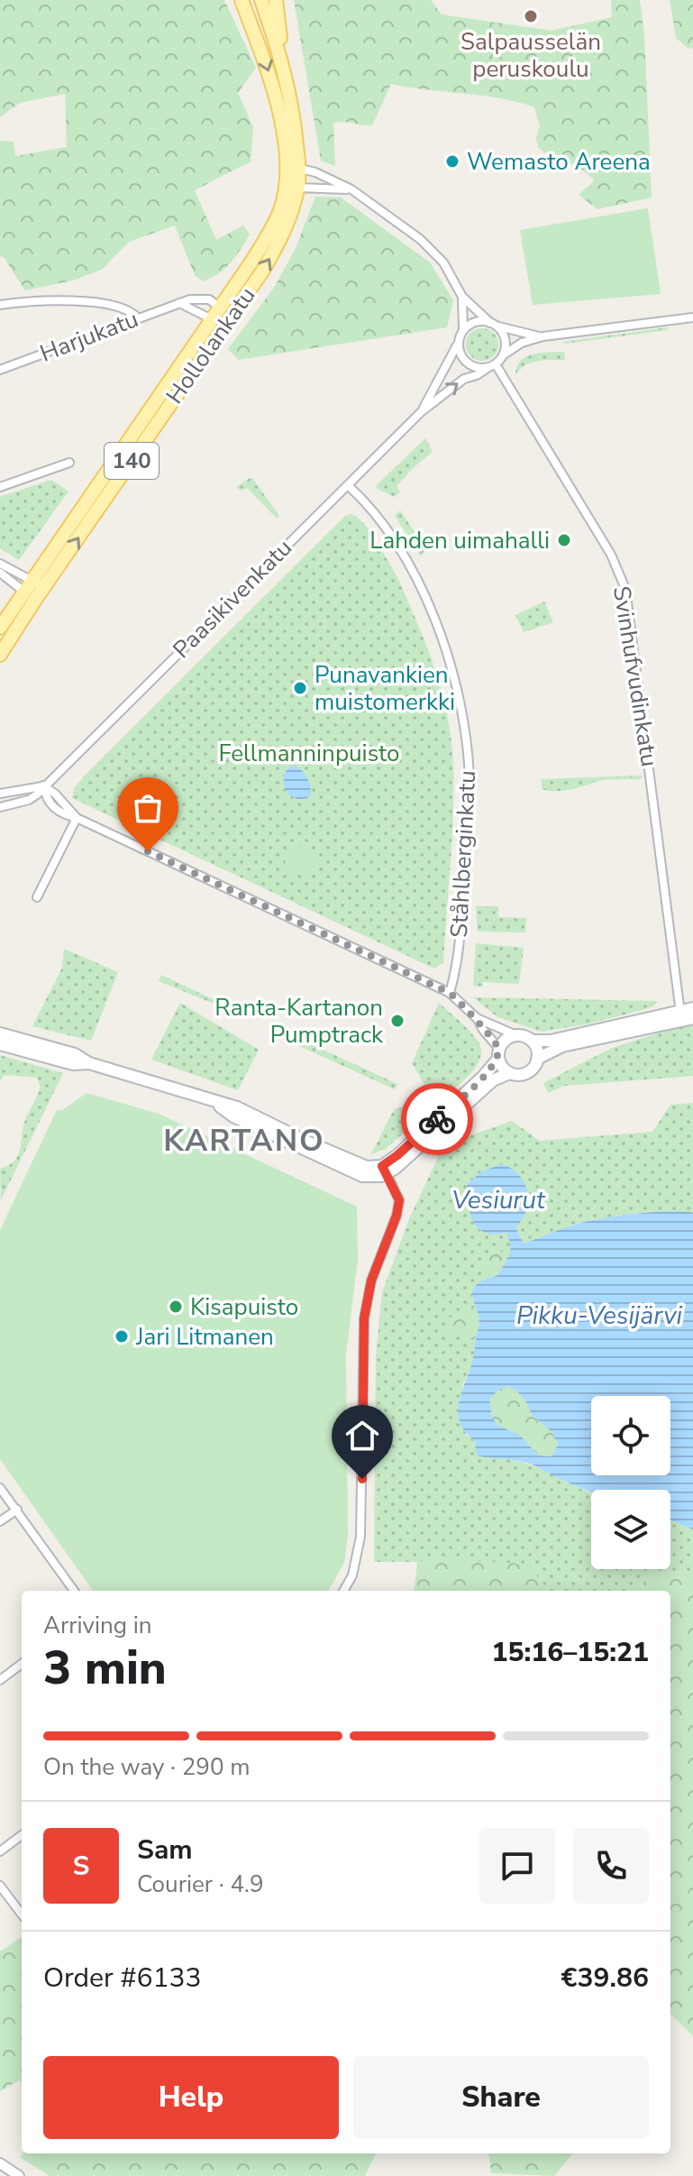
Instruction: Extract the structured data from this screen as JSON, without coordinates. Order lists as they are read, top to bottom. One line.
{"streets":{"main road":["Hollolankatu","140"],"street":["Harjukatu","Paasikivenkatu","Svinhufvudinkatu","Ståhlberginkatu"]},"crossings":[["Harjukatu","Hollolankatu"],["Paasikivenkatu","Svinhufvudinkatu"],["Paasikivenkatu","Ståhlberginkatu"]],"districts":["KARTANO"],"water":["Vesiurut","Pikku-Vesijärvi"],"parks":["Fellmanninpuisto"],"places":["Salpausselän peruskoulu","Wemasto Areena","Lahden uimahalli","Punavankien muistomerkki","Ranta-Kartanon Pumptrack","Kisapuisto","Jari Litmanen"],"page":{"heading":["3 min","Arriving in","15:16–15:21"],"panel":["Sam","Courier · 4.9","Order #6133","€39.86"],"bar":"On the way · 290 m","round":"S","buttons":["Help","Share"]}}
